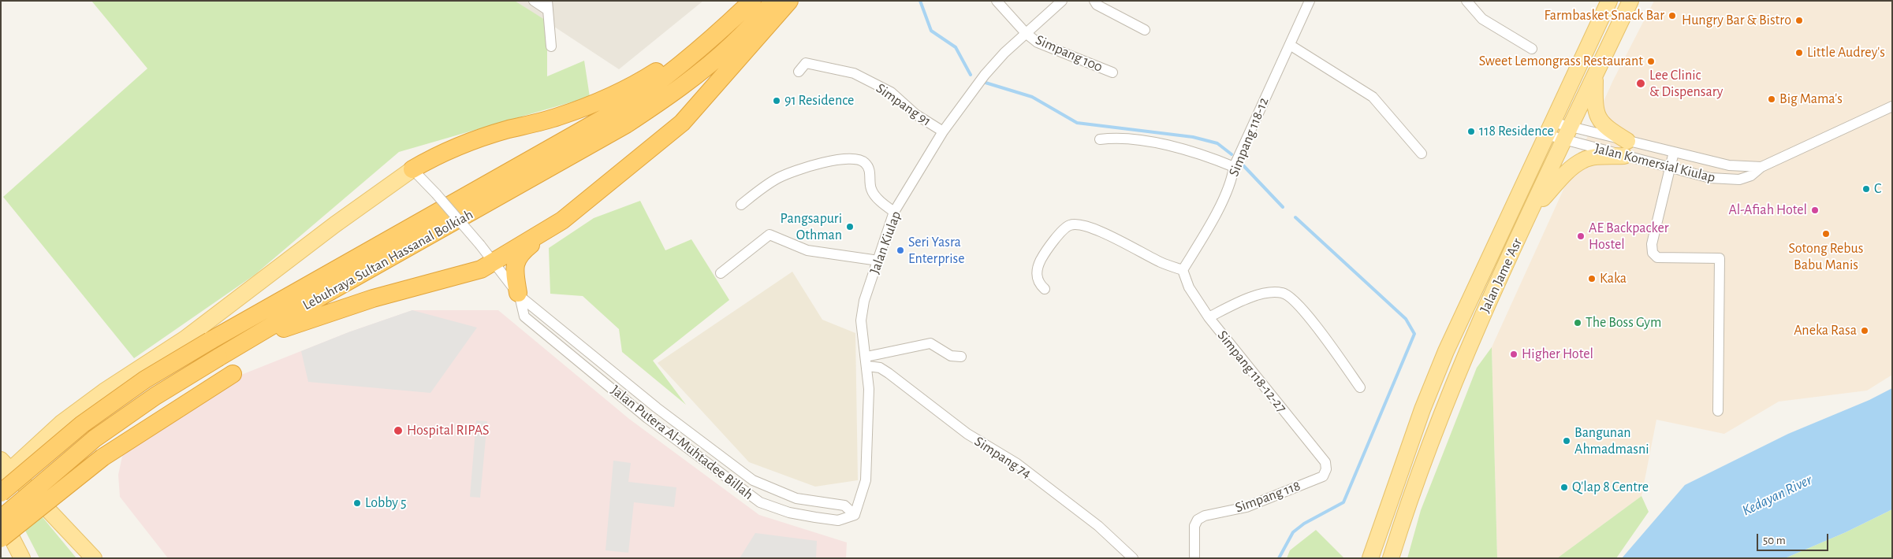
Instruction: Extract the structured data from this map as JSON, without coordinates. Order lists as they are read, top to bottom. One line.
{"streets":{"highway":["Lebuhraya Sultan Hassanal Bolkiah"],"main road":["Jalan Jame 'Asr"],"street":["Simpang 100","Simpang 91","Simpang 118-12","Jalan Komersial Kiulap","Jalan Kiulap","Simpang 118-12-27","Jalan Putera Al-Muhtadee Billah","Simpang 74","Simpang 118"]},"crossings":[["Simpang 100","Jalan Kiulap"],["Simpang 91","Jalan Kiulap"],["Simpang 118-12","Simpang 118-12-27"],["Jalan Komersial Kiulap","Jalan Jame 'Asr"],["Jalan Kiulap","Jalan Putera Al-Muhtadee Billah"],["Jalan Kiulap","Simpang 74"],["Simpang 118-12-27","Simpang 118"]],"water":["Kedayan River"],"places":["Farmbasket Snack Bar","Hungry Bar & Bistro","Little Audrey's","Sweet Lemongrass Restaurant","Lee Clinic & Dispensary","Big Mama's","91 Residence","118 Residence","C","Al-Afiah Hotel","Pangsapuri Othman","Sotong Rebus Babu Manis","AE Backpacker Hostel","Seri Yasra Enterprise","Kaka","The Boss Gym","Aneka Rasa","Higher Hotel","Hospital RIPAS","Bangunan Ahmadmasni","Q'lap 8 Centre","Lobby 5"],"scale_bar":"50 m"}
